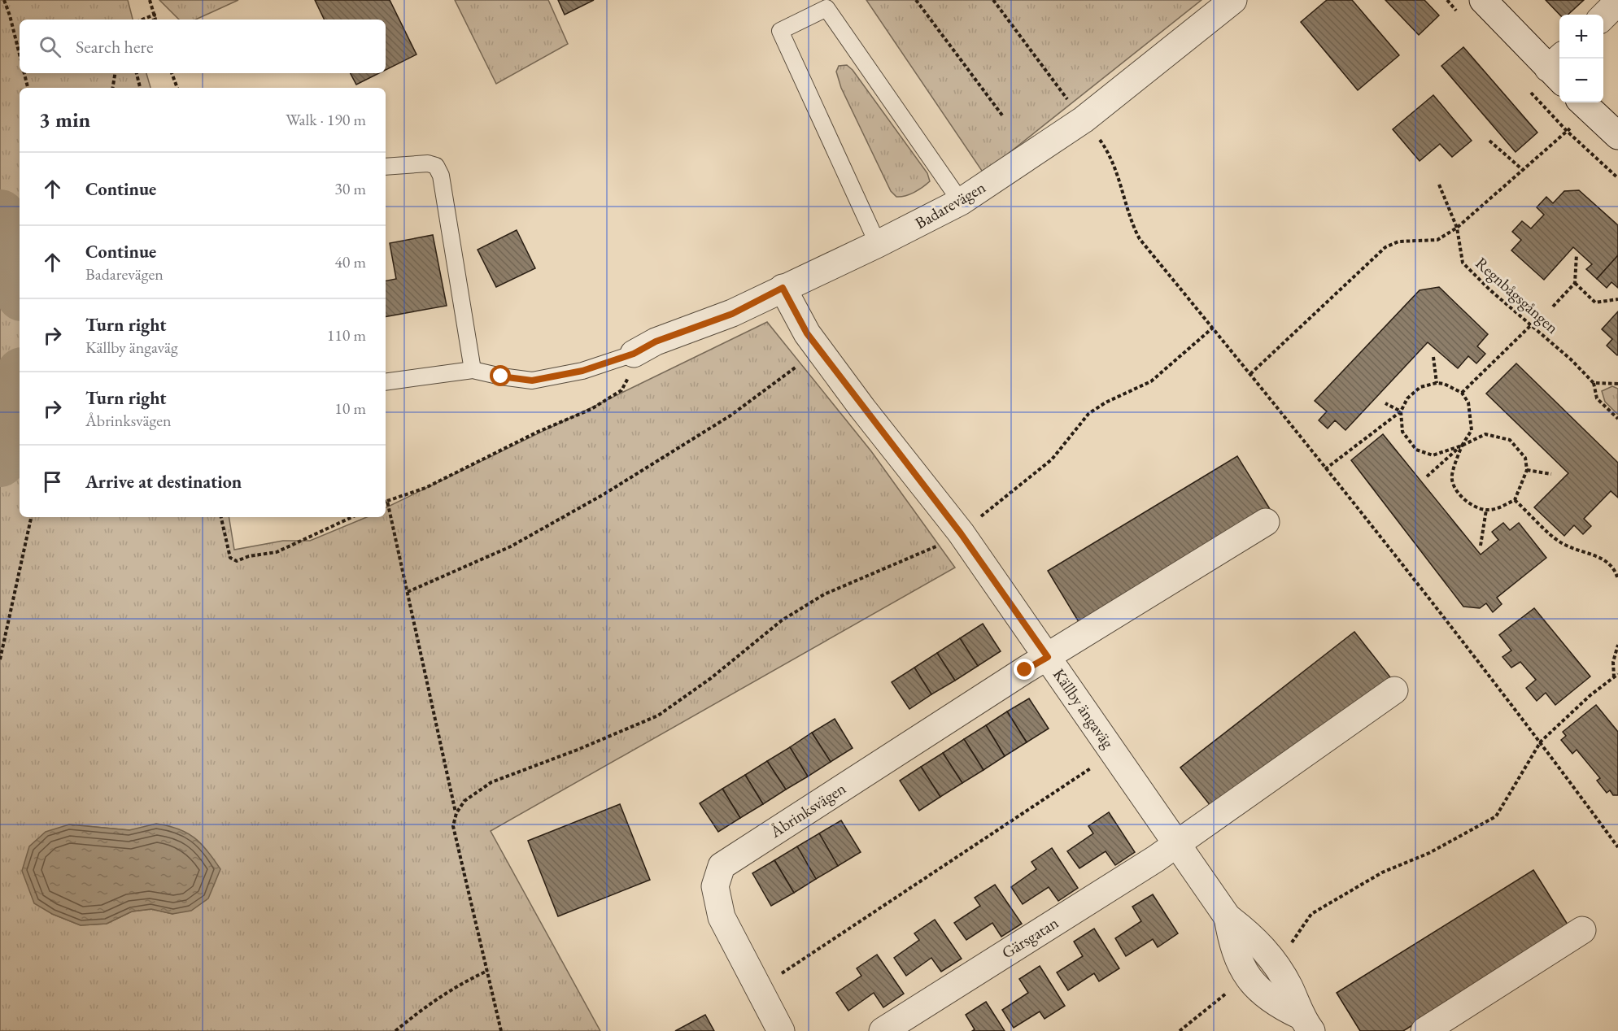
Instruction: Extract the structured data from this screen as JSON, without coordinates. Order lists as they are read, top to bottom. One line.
{"streets":{"street":["Badarevägen","Källby ängaväg","Åbrinksvägen","Gärsgatan"],"path":["Regnbågsgången"]},"crossings":[["Badarevägen","Källby ängaväg"],["Källby ängaväg","Åbrinksvägen"],["Källby ängaväg","Gärsgatan"]],"page":{"map_buttons":["+","−"],"search":"Search here","heading":["3 min","Walk · 190 m"],"list":[["Continue","30 m"],["Continue","Badarevägen","40 m"],["Turn right","Källby ängaväg","110 m"],["Turn right","Åbrinksvägen","10 m"],"Arrive at destination"]}}
